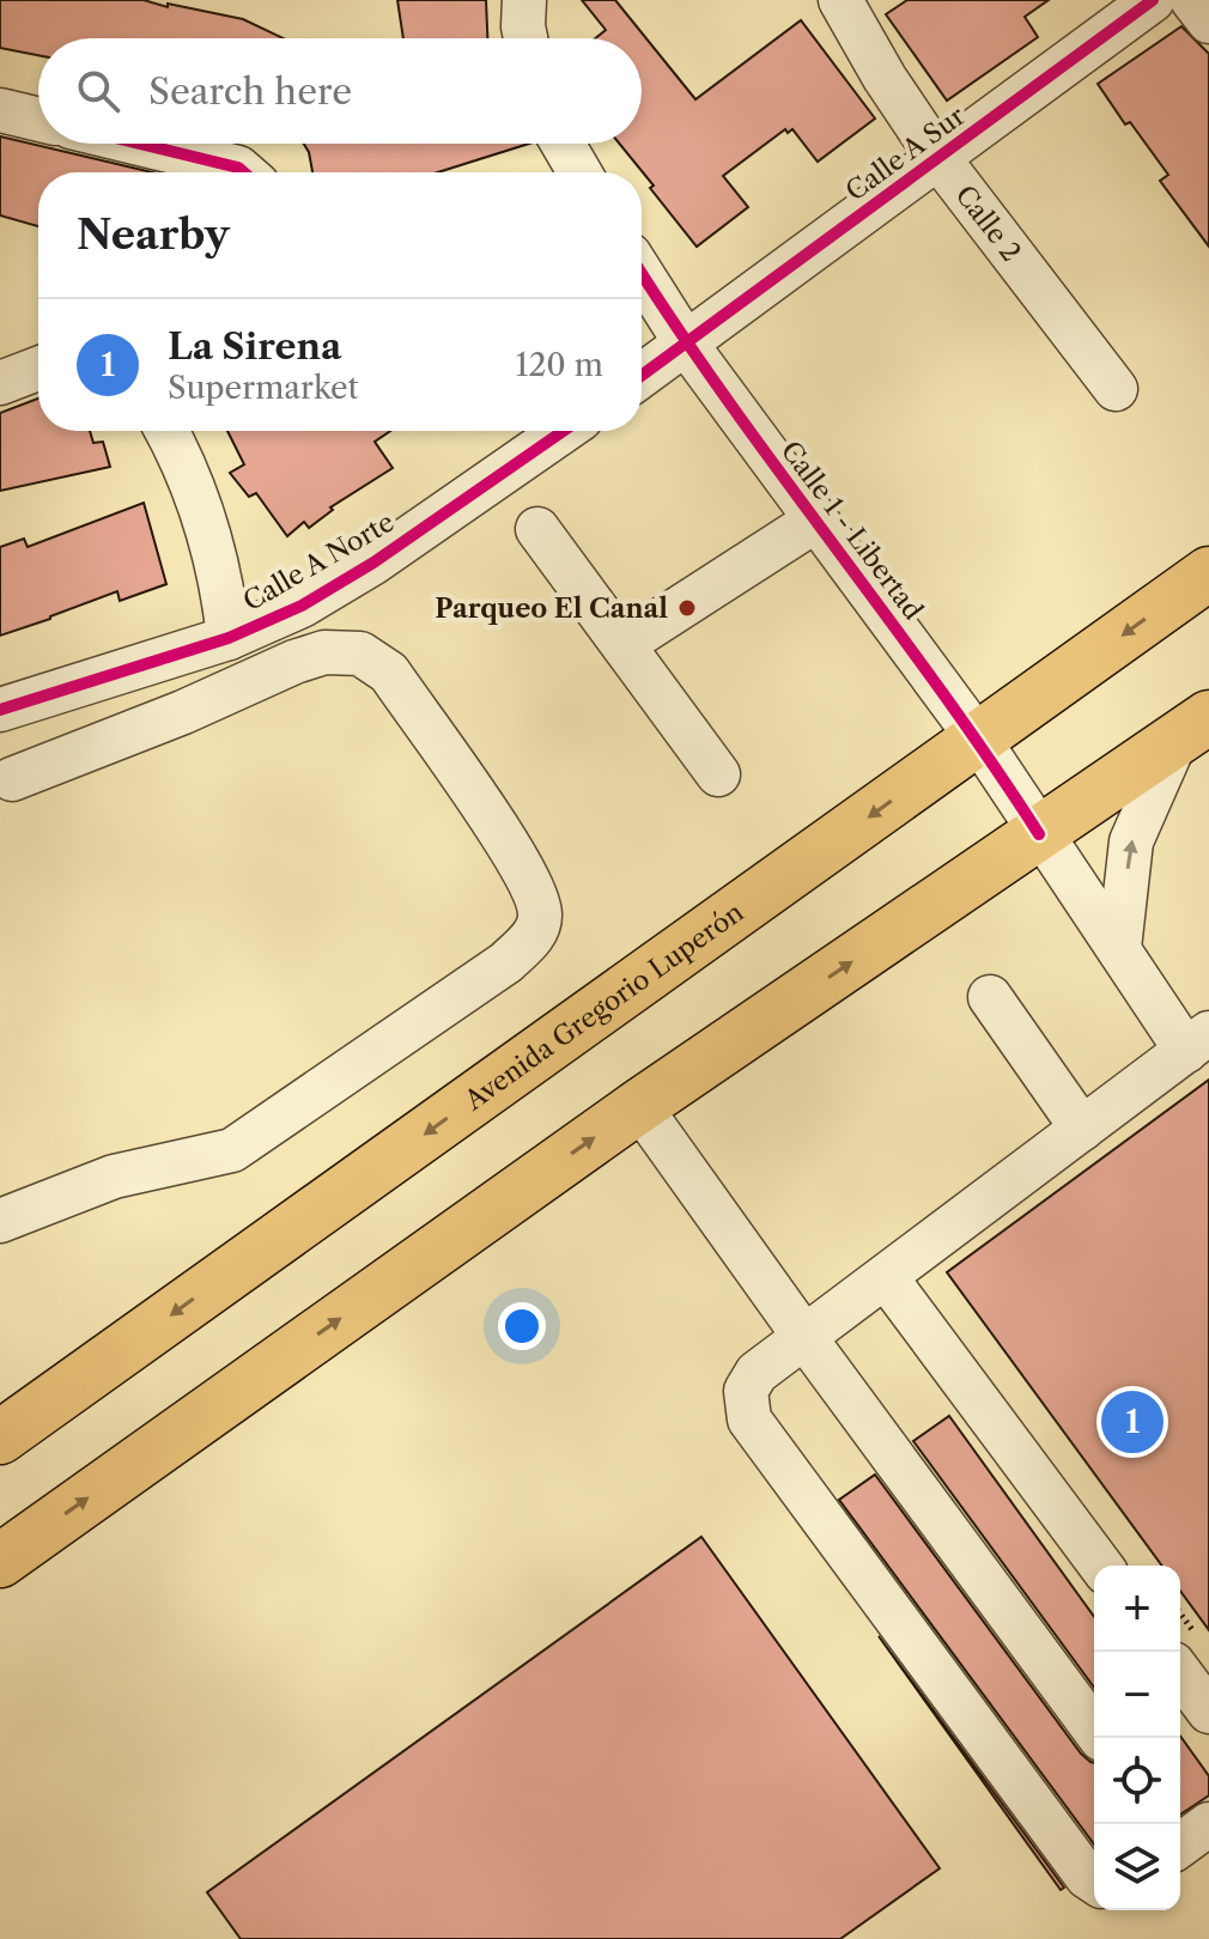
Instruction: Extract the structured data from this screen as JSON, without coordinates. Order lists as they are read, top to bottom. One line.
{"streets":{"main road":["Avenida Gregorio Luperón"],"street":["Calle A Sur","Calle 2","Calle 1 - Libertad","Calle A Norte"]},"crossings":[["Calle A Sur","Calle 2"],["Calle A Sur","Calle 1 - Libertad"],["Calle 1 - Libertad","Avenida Gregorio Luperón"]],"places":["Parqueo El Canal"],"page":{"search":"Search here","heading":"Nearby","list":[{"mark":"1","name":"La Sirena","note":"Supermarket","value":"120 m"}],"pins":"1","map_buttons":["+","−"]}}
